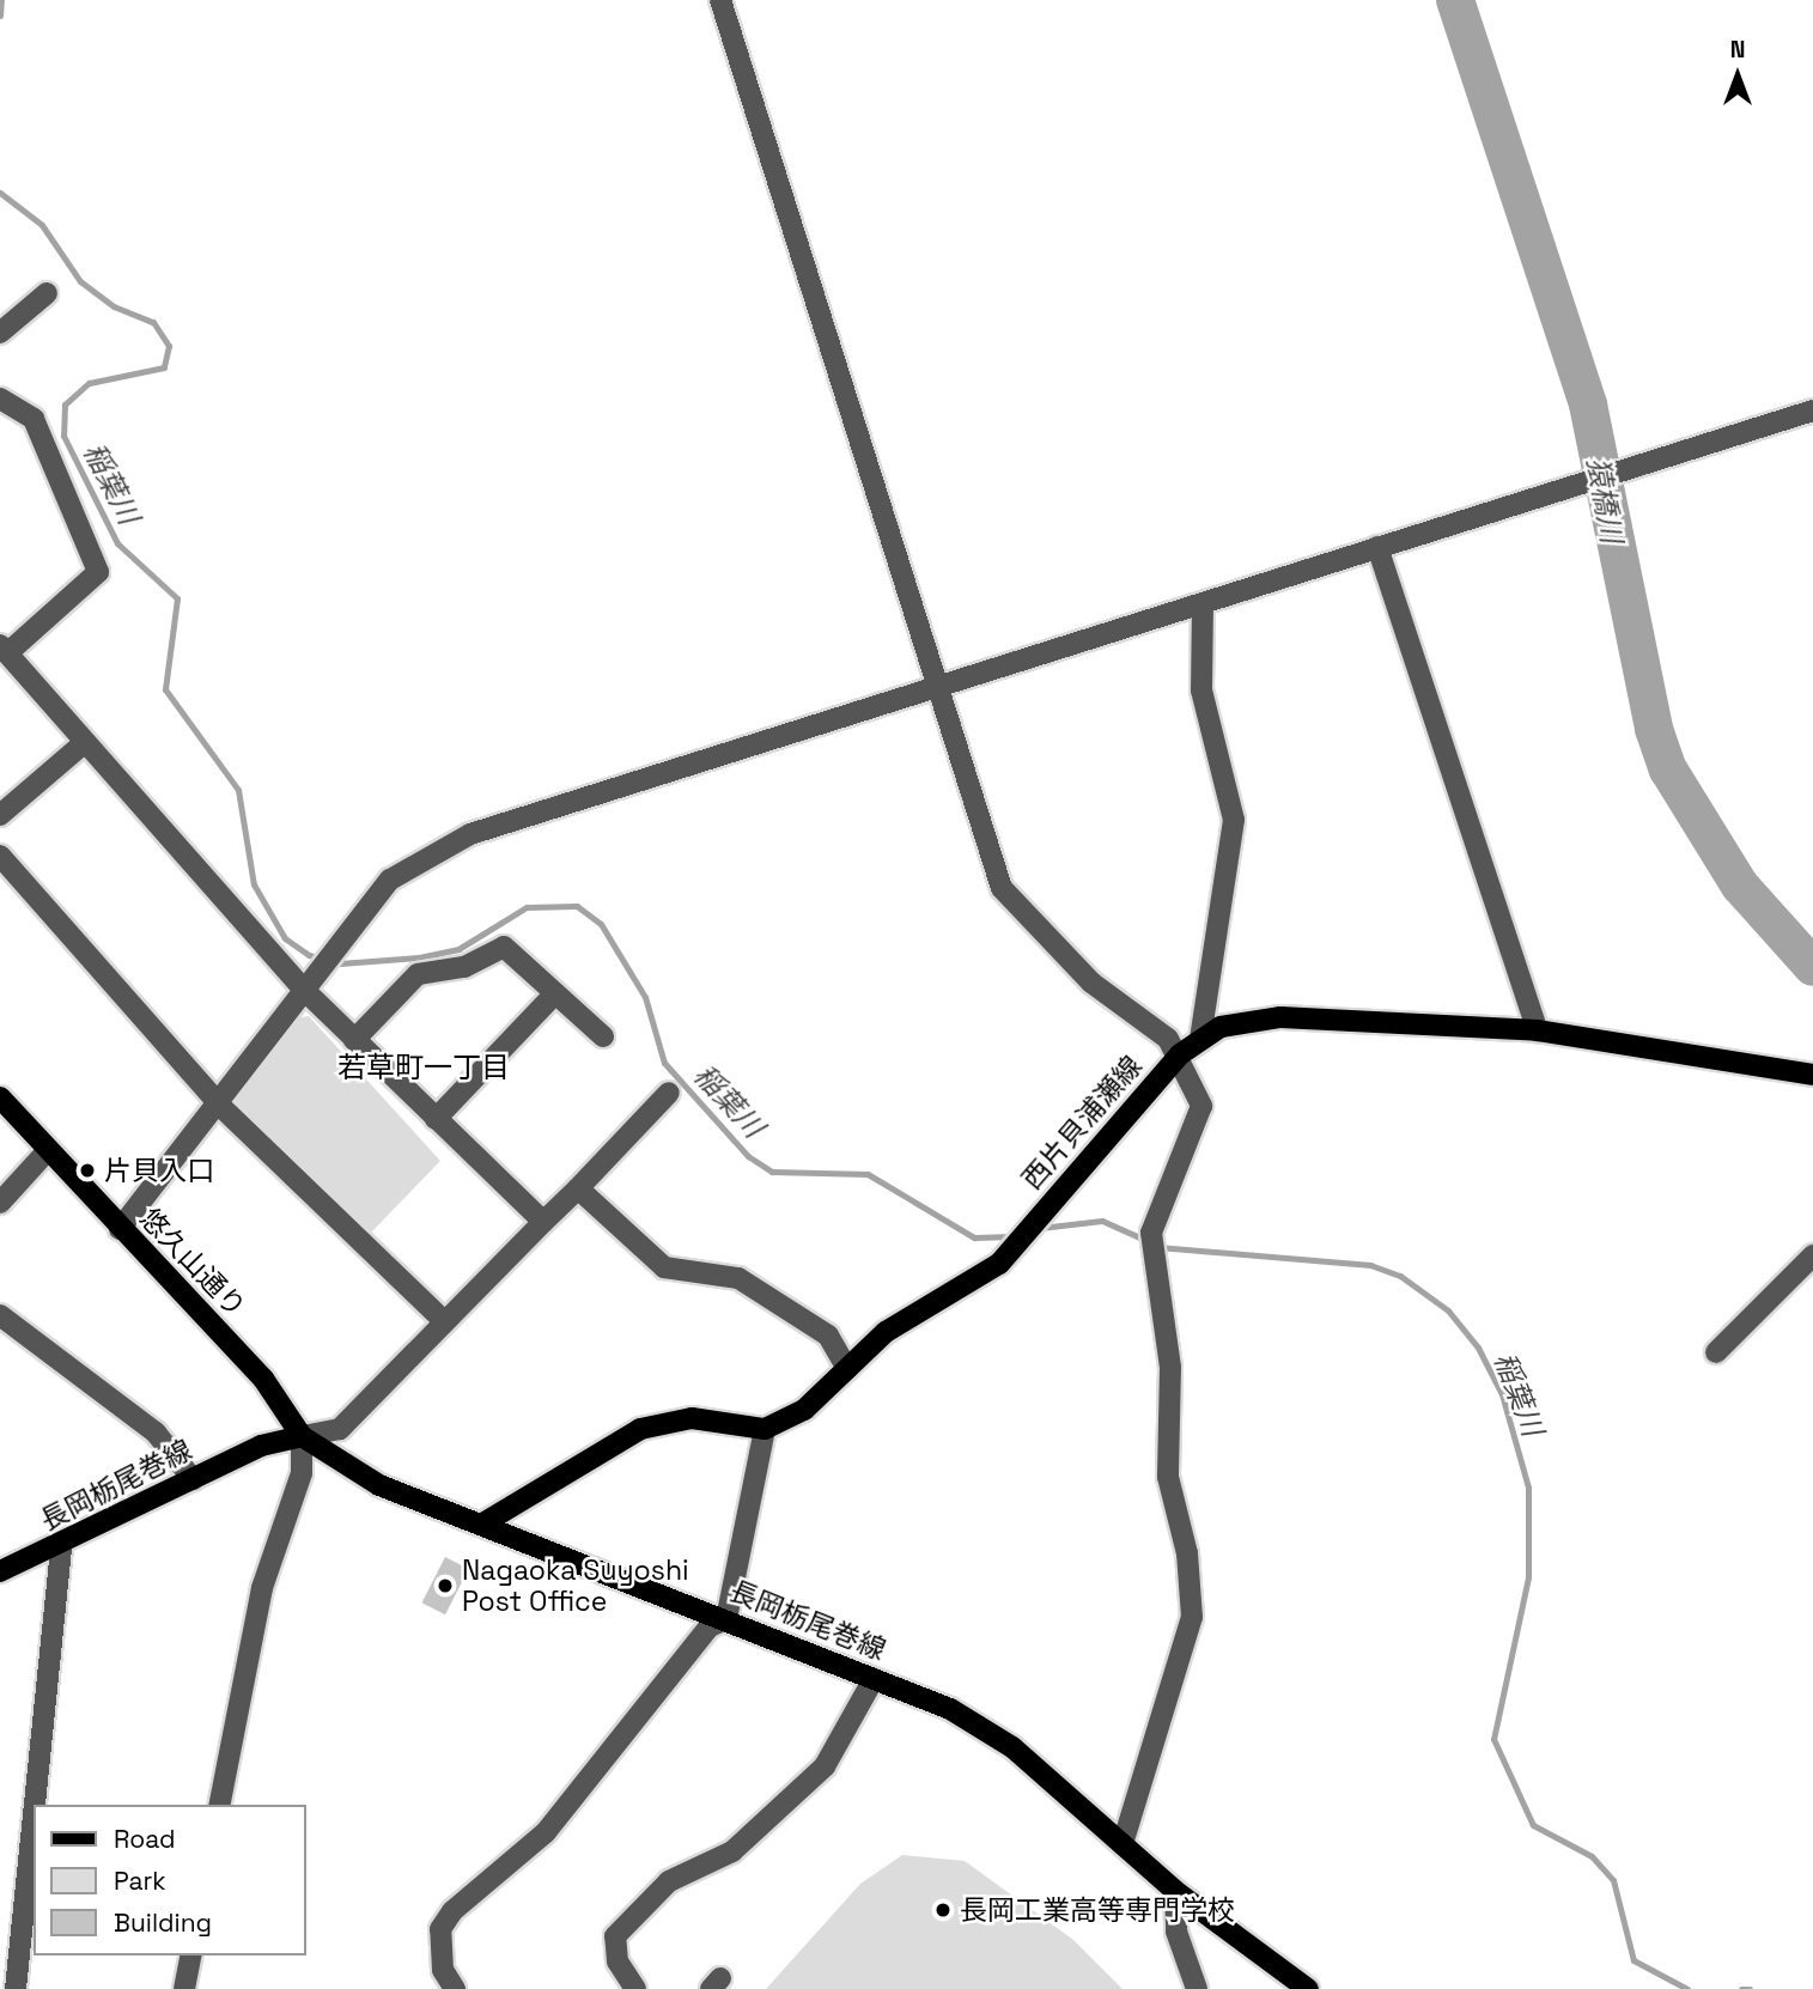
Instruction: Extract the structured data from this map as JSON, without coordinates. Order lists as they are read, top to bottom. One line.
{"streets":{"main road":["西片貝浦瀬線","悠久山通り","長岡栃尾巻線"]},"crossings":[["悠久山通り","長岡栃尾巻線"]],"districts":["若草町一丁目"],"water":["稲葉川","猿橋川"],"places":["片貝入口","Nagaoka Suyoshi Post Office","長岡工業高等専門学校"],"legend":["Road","Park","Building"],"north":"top"}
